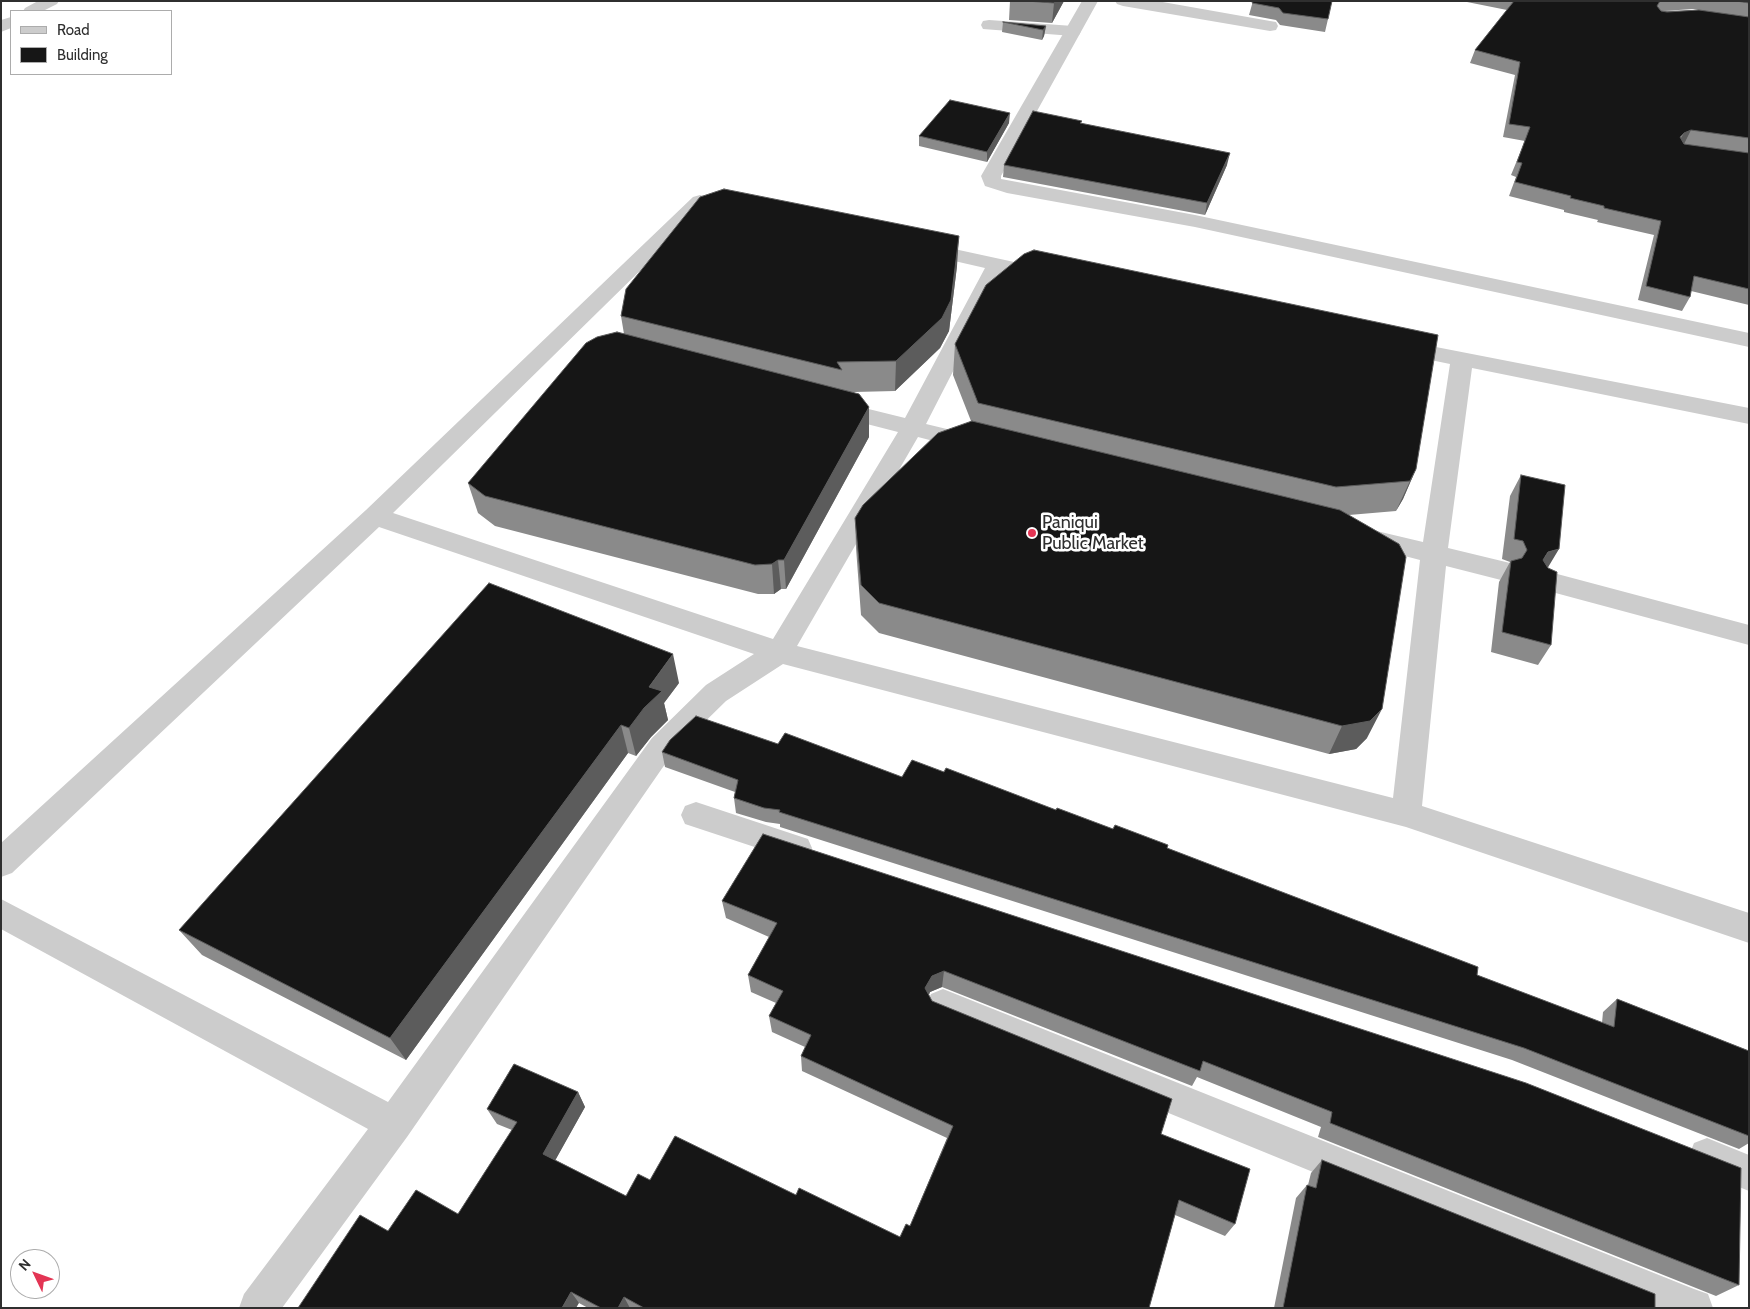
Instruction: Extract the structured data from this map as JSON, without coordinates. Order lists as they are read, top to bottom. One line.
{"places":["Paniqui Public Market"],"legend":["Road","Building"],"north":"top left"}
